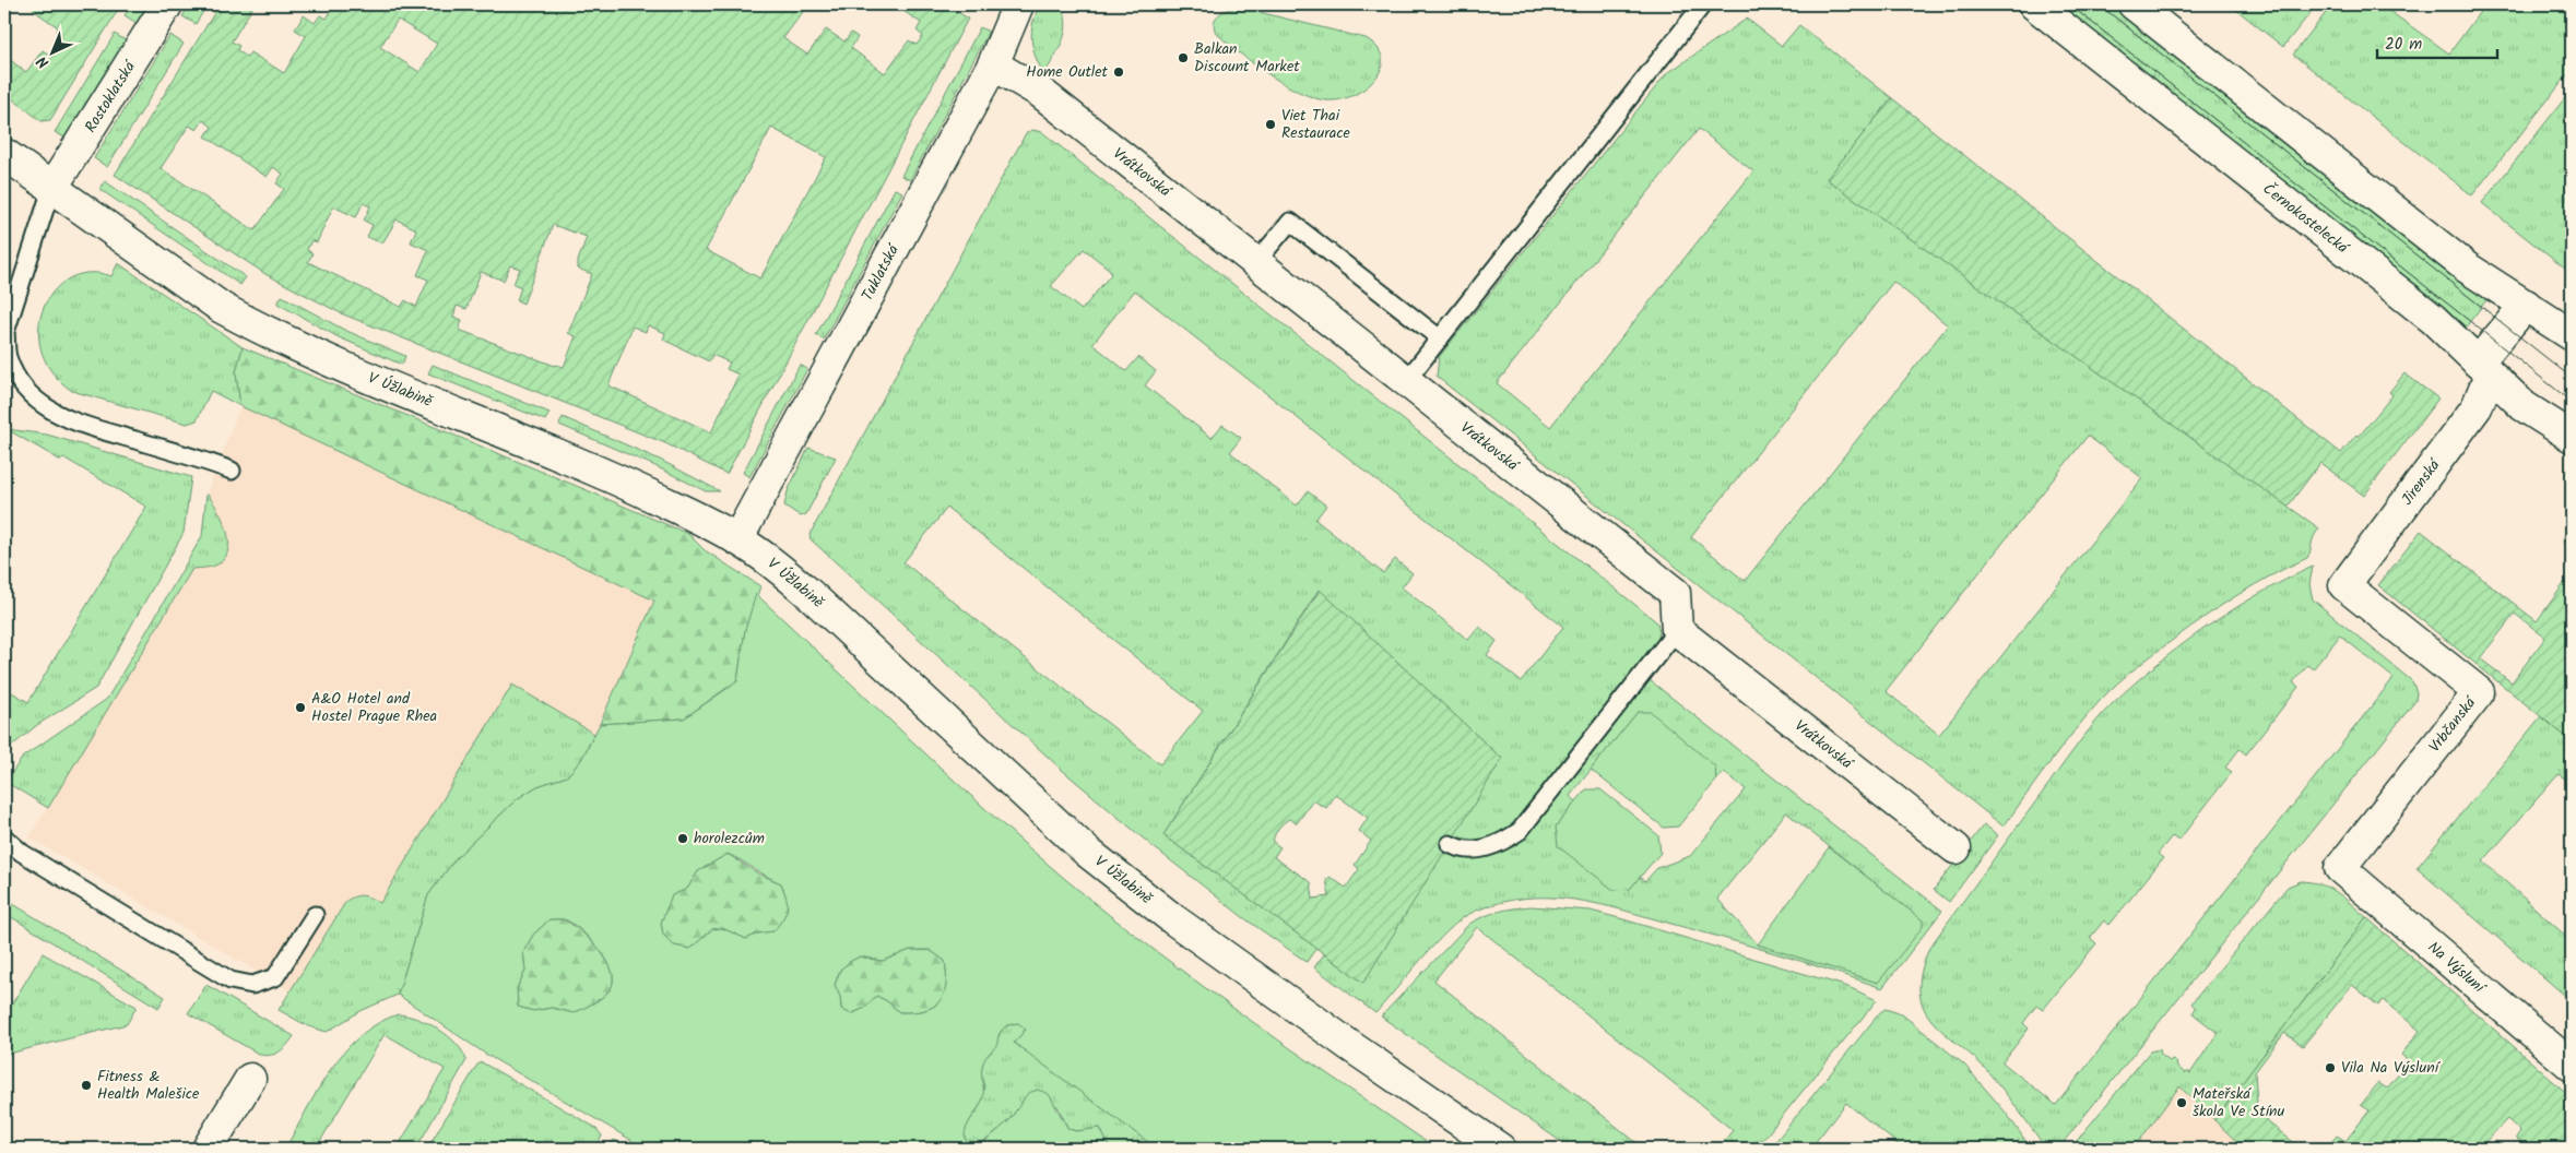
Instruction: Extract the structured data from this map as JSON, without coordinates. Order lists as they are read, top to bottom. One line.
{"streets":{"street":["Rostoklatská","Vrátkovská","Černokostelecká","Tuklatská","V Úžlabině","Jirenská","Vrbčanská","Na Výsluní"]},"crossings":[["Rostoklatská","V Úžlabině"],["Vrátkovská","Tuklatská"],["Černokostelecká","Jirenská"],["Tuklatská","V Úžlabině"],["Jirenská","Vrbčanská"],["Vrbčanská","Na Výsluní"]],"places":["Balkan Discount Market","Home Outlet","Viet Thai Restaurace","A&O Hotel and Hostel Prague Rhea","horolezcům","Vila Na Výsluní","Fitness & Health Malešice","Mateřská škola Ve Stínu"],"scale_bar":"20 m","north":"bottom left"}
